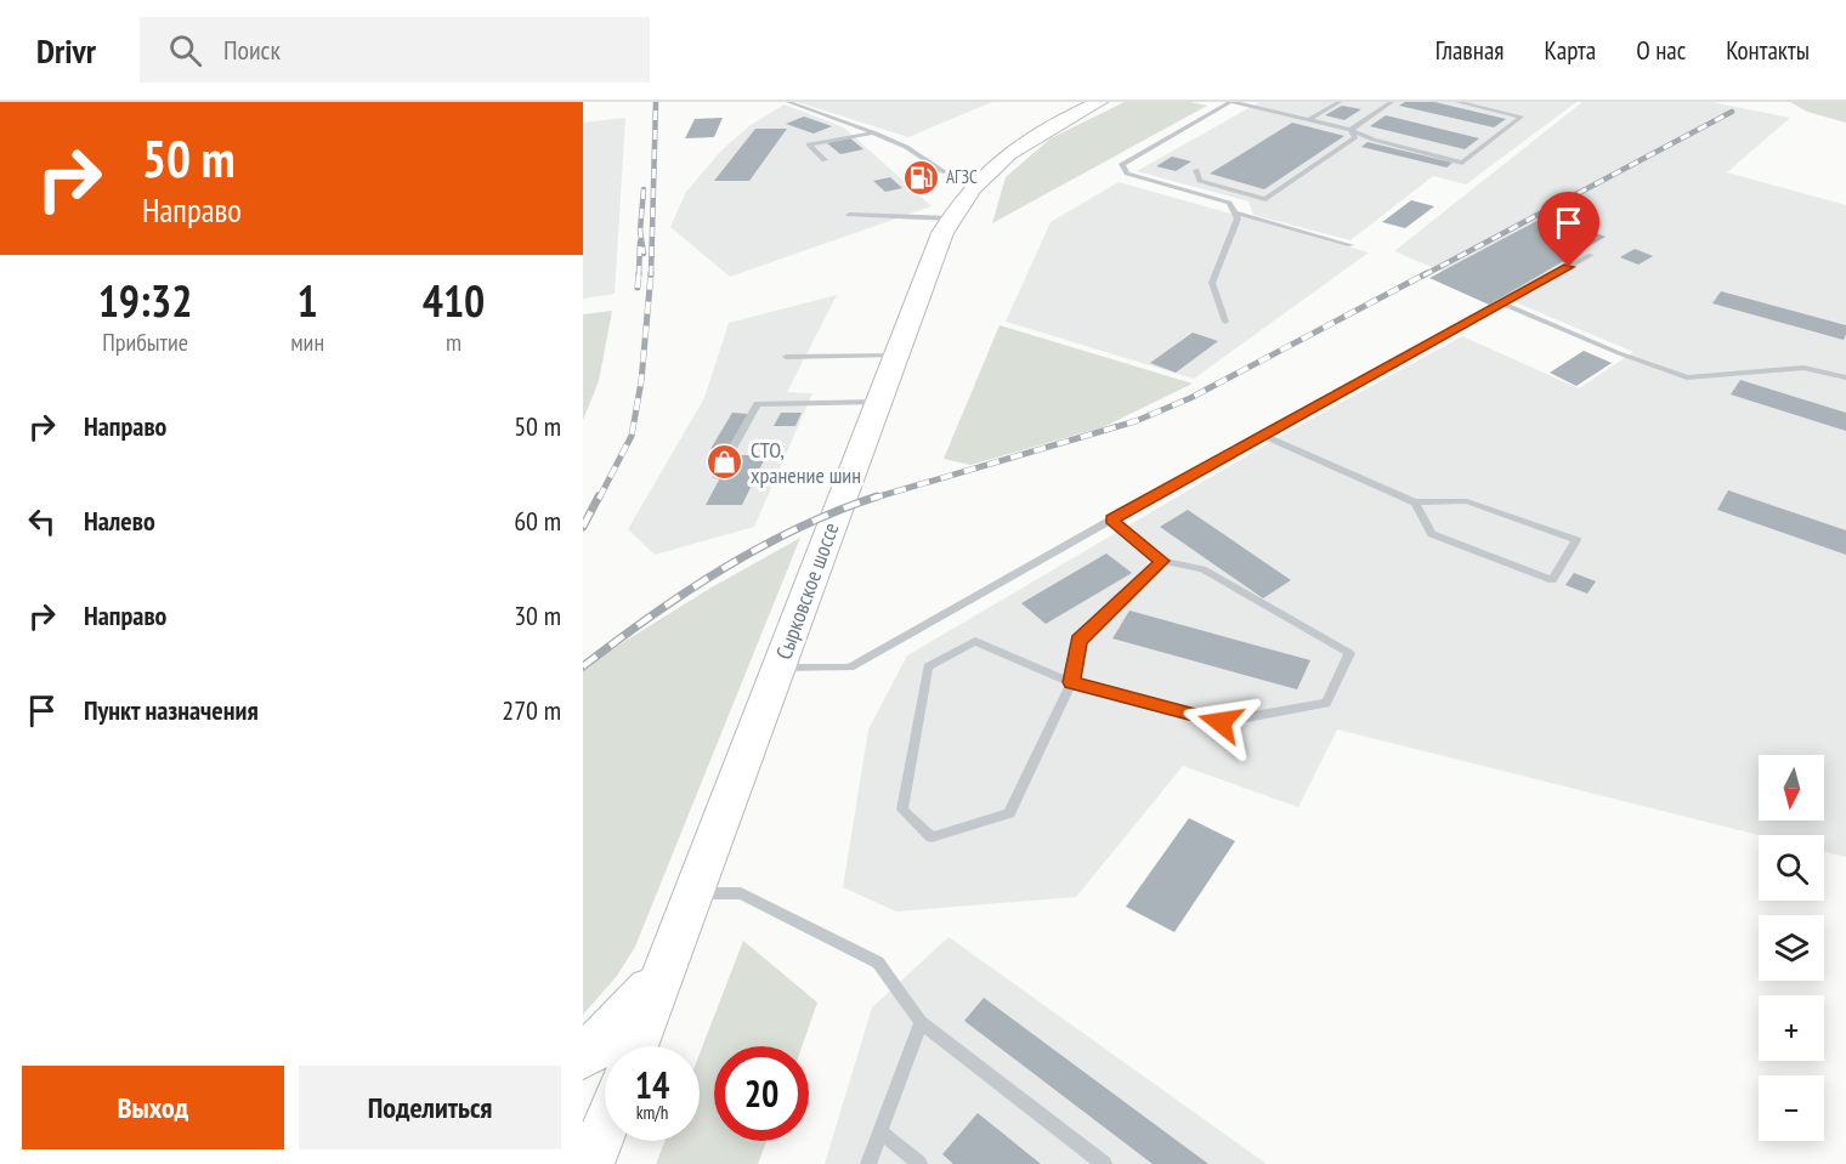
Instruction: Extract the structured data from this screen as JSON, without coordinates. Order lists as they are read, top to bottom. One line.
{"streets":{"main road":["Сырковское шоссе"]},"places":{"fuel station":["АГЗС"],"shop":["СТО, хранение шин"]},"north":"bottom","page":{"header":"Drivr","search":"Поиск","nav":["Главная","Карта","О нас","Контакты"],"turn":["50 m","Направо"],"eta":["19:32","Прибытие","1","мин","410","m"],"list":[{"name":"Направо","value":"50 m"},{"name":"Налево","value":"60 m"},{"name":"Направо","value":"30 m"},{"name":"Пункт назначения","value":"270 m"}],"map_buttons":["+","−"],"speed":"14 km/h","limit":"20","buttons":["Выход","Поделиться"]}}
